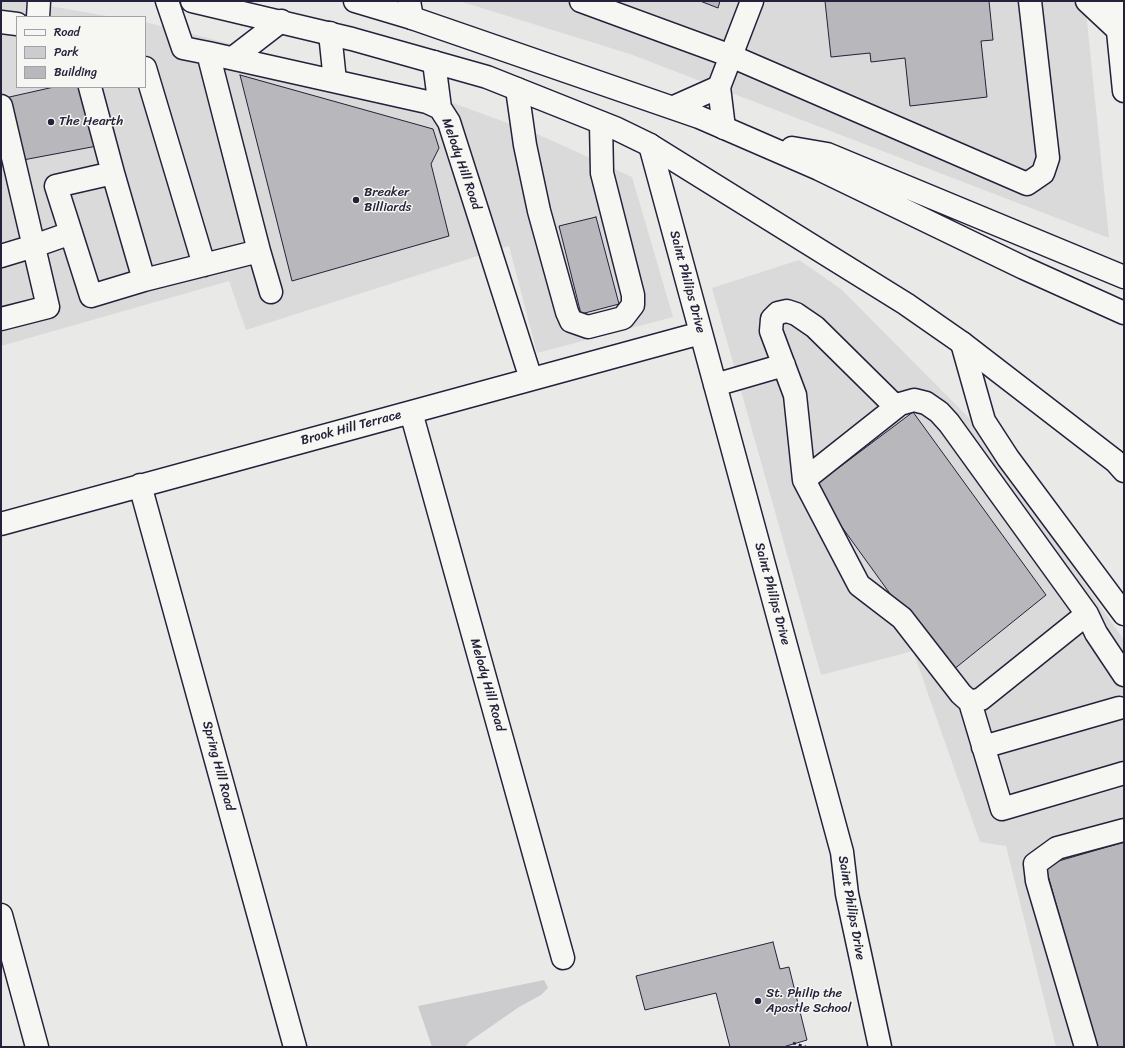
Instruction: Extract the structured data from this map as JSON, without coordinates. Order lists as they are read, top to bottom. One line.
{"streets":{"main road":["Melody Hill Road","Saint Philips Drive","Brook Hill Terrace","Spring Hill Road"]},"crossings":[["Melody Hill Road","Brook Hill Terrace"],["Saint Philips Drive","Brook Hill Terrace"],["Brook Hill Terrace","Spring Hill Road"]],"places":["The Hearth","Breaker Billiards","St. Philip the Apostle School"],"legend":["Road","Park","Building"]}
